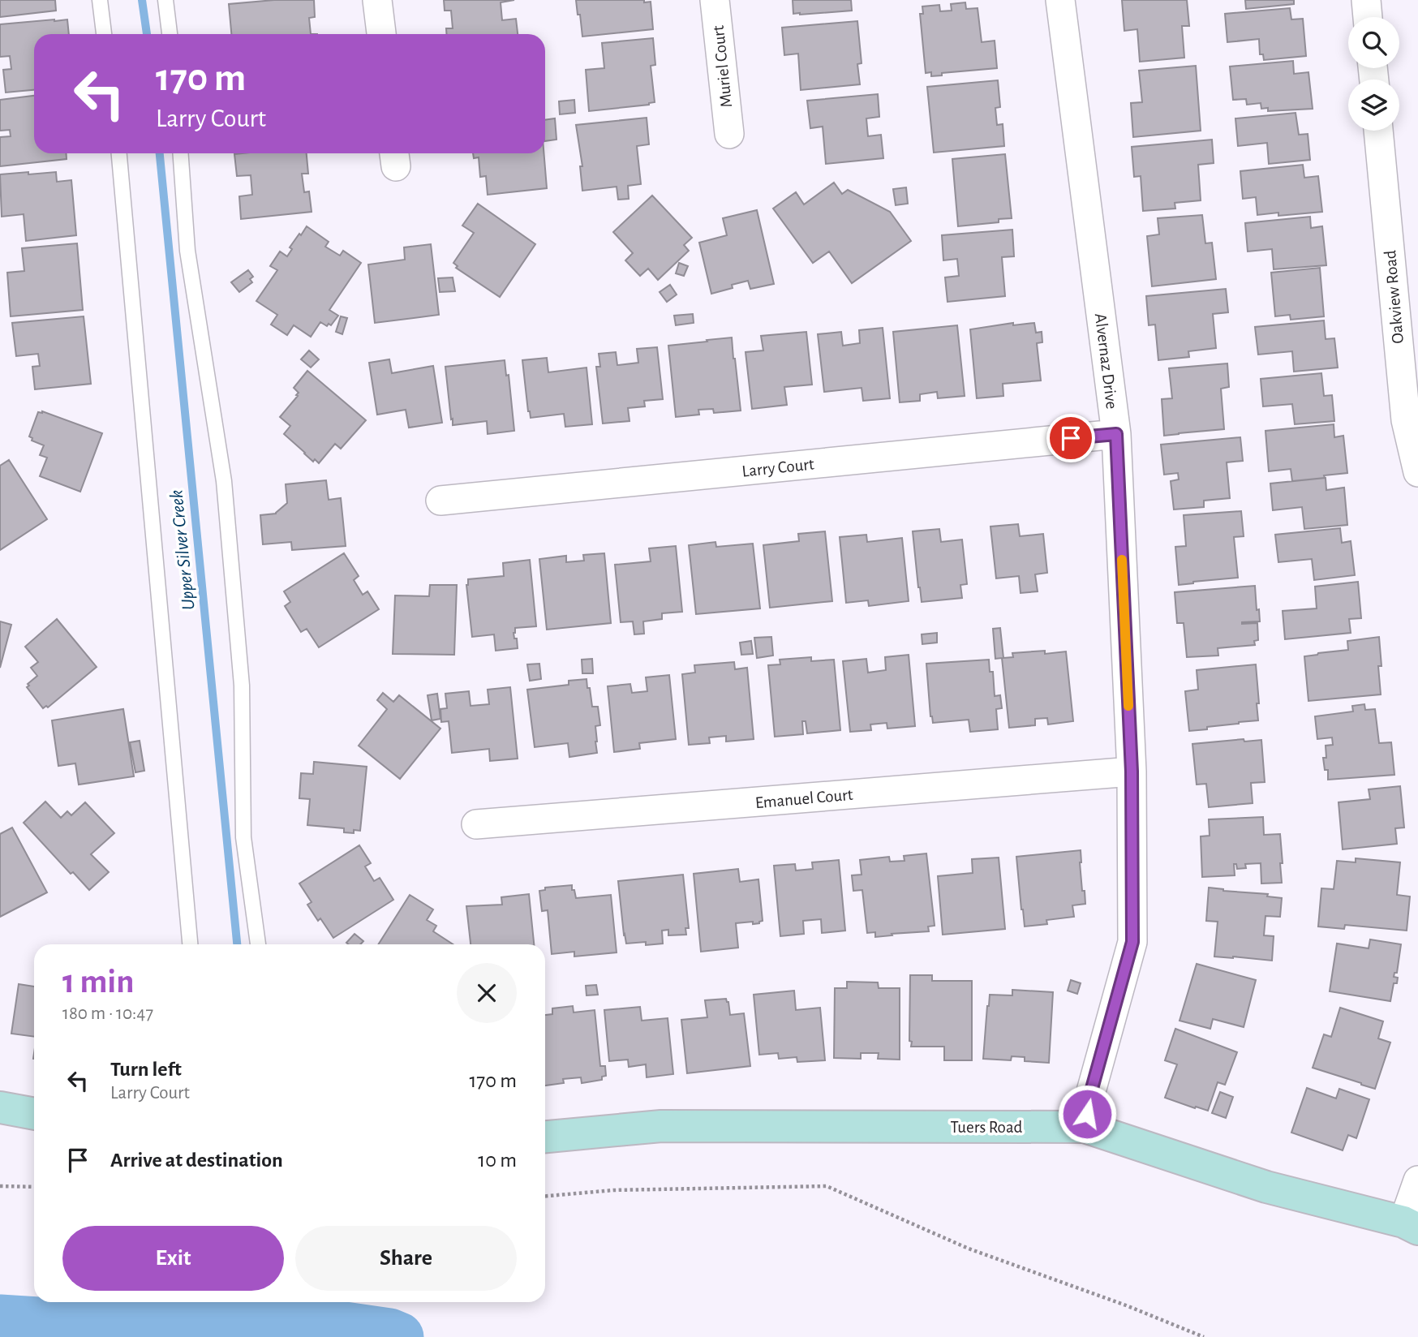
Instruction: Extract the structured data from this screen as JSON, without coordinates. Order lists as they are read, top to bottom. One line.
{"streets":{"street":["Muriel Court","Oakview Road","Alvernaz Drive","Larry Court","Emanuel Court","Tuers Road"]},"crossings":[["Alvernaz Drive","Larry Court"],["Alvernaz Drive","Emanuel Court"],["Alvernaz Drive","Tuers Road"]],"water":["Upper Silver Creek"],"page":{"turn":["170 m","Larry Court"],"heading":["1 min","180 m · 10:47"],"list":[{"name":"Turn left","note":"Larry Court","value":"170 m"},{"name":"Arrive at destination","value":"10 m"}],"buttons":["Exit","Share"]}}
